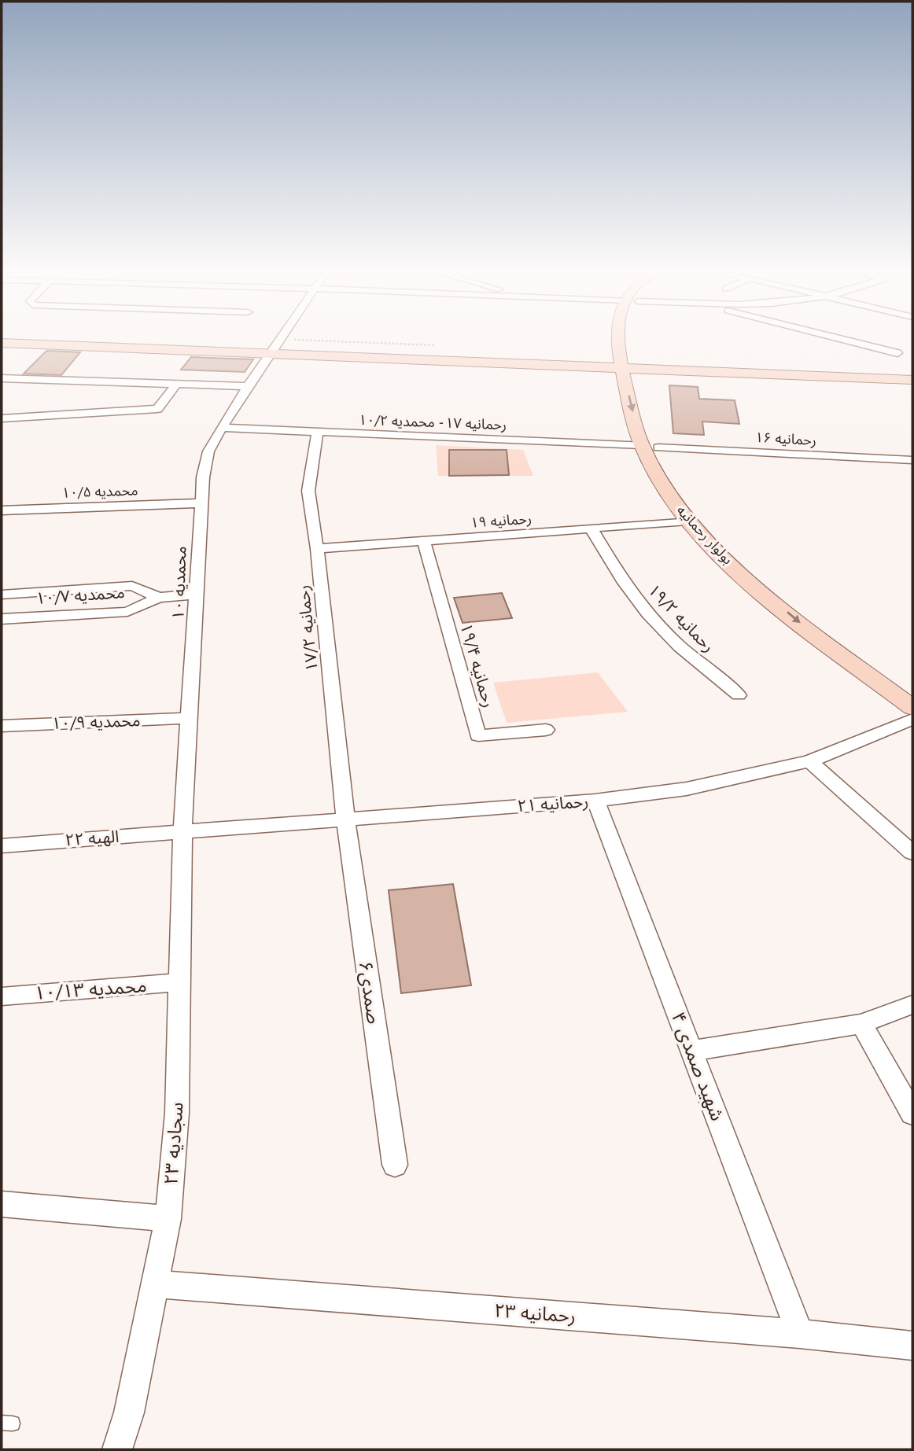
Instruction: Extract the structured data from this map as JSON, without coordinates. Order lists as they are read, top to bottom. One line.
{"streets":{"main road":["بولوار رحمانیه"],"street":["رحمانیه ۱۷ - محمدیه ۱۰/۲","رحمانیه ۱۶","محمدیه ۱۰/۵","رحمانیه ۱۹","محمدیه ۱۰","محمدیه ۱۰/۷","رحمانیه ۱۹/۲","رحمانیه ۱۷/۲","رحمانیه ۱۹/۴","محمدیه ۱۰/۹","رحمانیه ۲۱","الهیه ۲۲","محمدیه ۱۰/۱۳","صمدی۶","شهید صمدی ۴","سجادیه ۲۳","رحمانیه ۲۳"]},"crossings":[["رحمانیه ۱۷ - محمدیه ۱۰/۲","رحمانیه ۱۶"],["رحمانیه ۱۷ - محمدیه ۱۰/۲","بولوار رحمانیه"],["رحمانیه ۱۷ - محمدیه ۱۰/۲","محمدیه ۱۰"],["رحمانیه ۱۷ - محمدیه ۱۰/۲","رحمانیه ۱۷/۲"],["رحمانیه ۱۶","بولوار رحمانیه"],["محمدیه ۱۰/۵","محمدیه ۱۰"],["رحمانیه ۱۹","بولوار رحمانیه"],["رحمانیه ۱۹","رحمانیه ۱۹/۲"],["رحمانیه ۱۹","رحمانیه ۱۷/۲"],["رحمانیه ۱۹","رحمانیه ۱۹/۴"],["محمدیه ۱۰","محمدیه ۱۰/۷"],["محمدیه ۱۰","محمدیه ۱۰/۹"],["محمدیه ۱۰","رحمانیه ۲۱"],["محمدیه ۱۰","الهیه ۲۲"],["محمدیه ۱۰","سجادیه ۲۳"],["رحمانیه ۱۷/۲","رحمانیه ۲۱"],["رحمانیه ۱۷/۲","صمدی۶"],["رحمانیه ۲۱","الهیه ۲۲"],["رحمانیه ۲۱","صمدی۶"],["رحمانیه ۲۱","شهید صمدی ۴"],["رحمانیه ۲۱","سجادیه ۲۳"],["الهیه ۲۲","سجادیه ۲۳"],["محمدیه ۱۰/۱۳","سجادیه ۲۳"],["شهید صمدی ۴","رحمانیه ۲۳"],["سجادیه ۲۳","رحمانیه ۲۳"]]}
